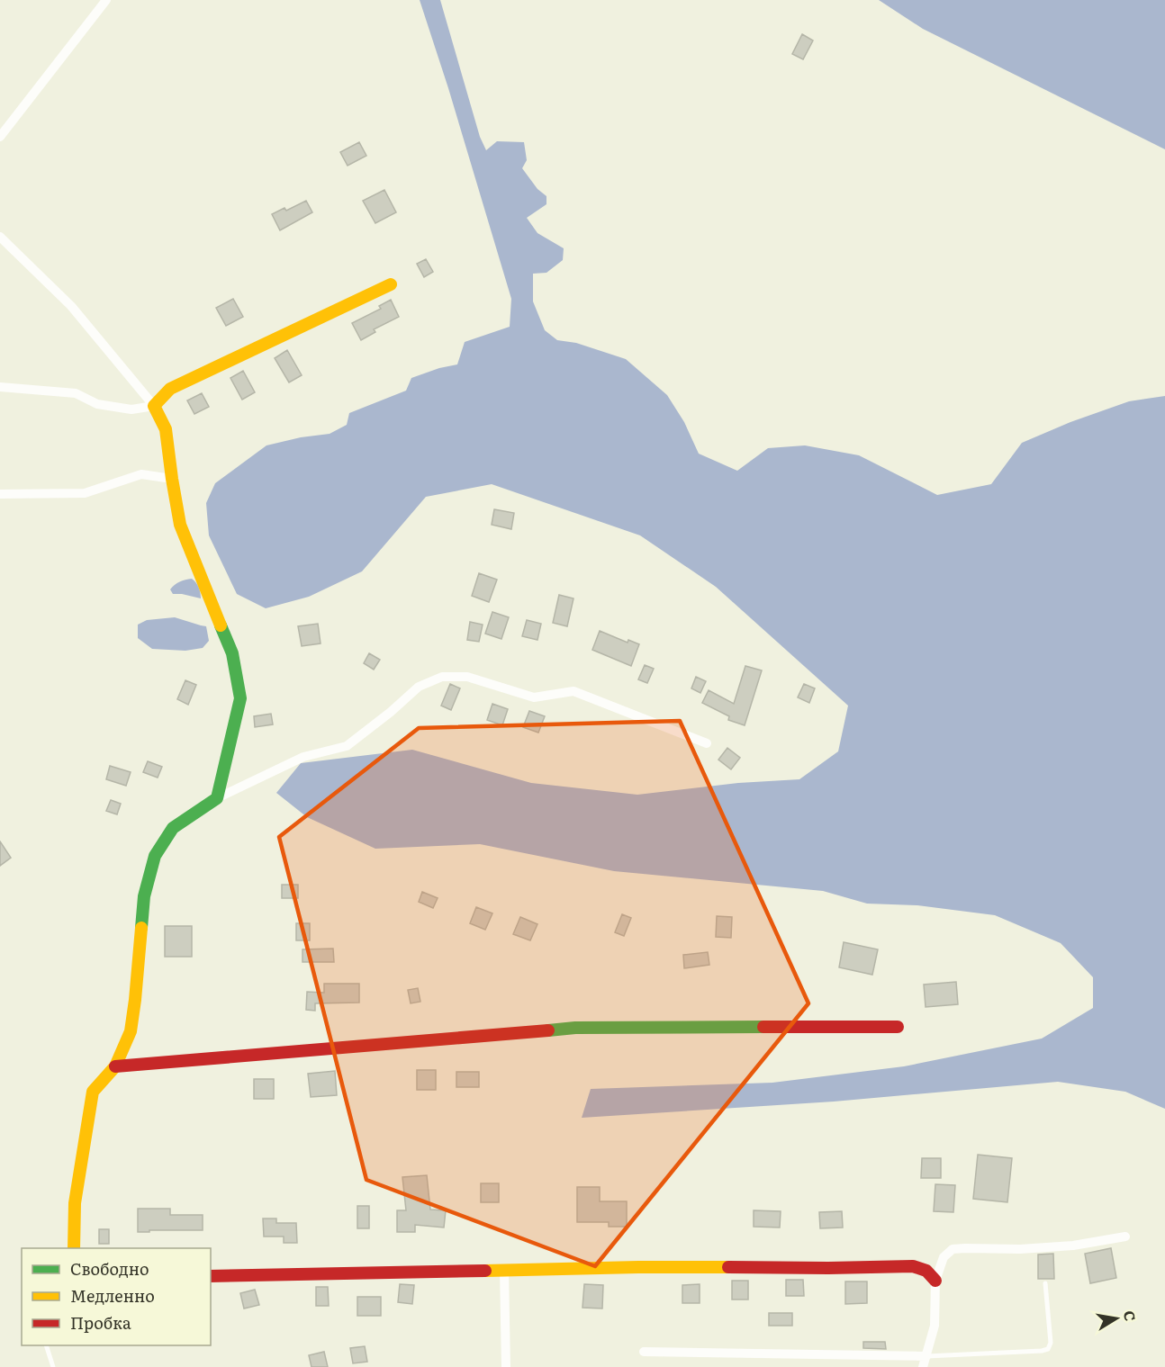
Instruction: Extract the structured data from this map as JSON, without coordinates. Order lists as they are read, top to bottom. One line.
{"legend":["Свободно","Медленно","Пробка"],"north":"right"}
